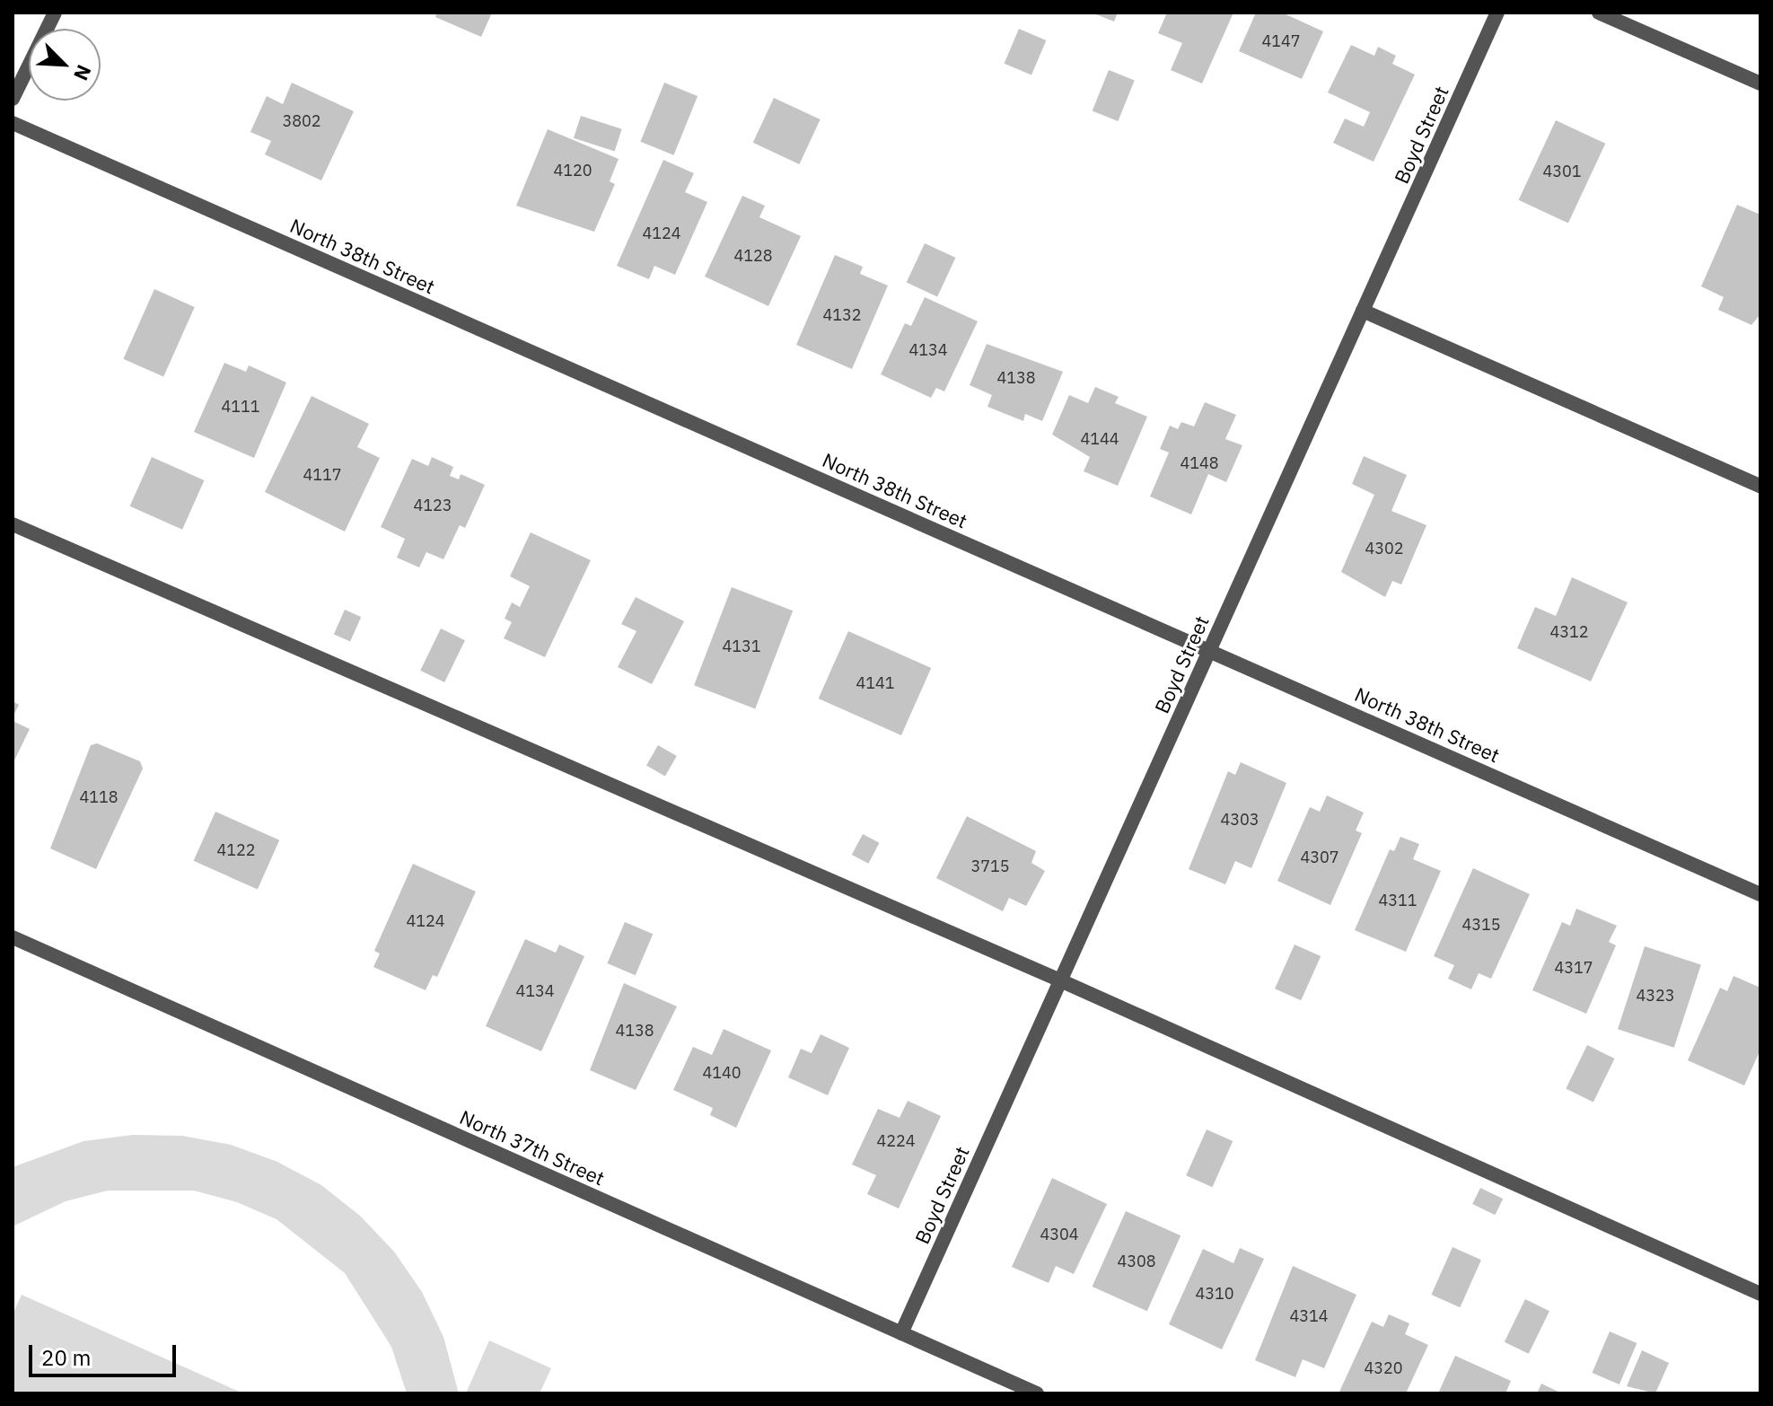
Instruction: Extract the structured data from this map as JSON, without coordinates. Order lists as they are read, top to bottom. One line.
{"streets":{"street":["Boyd Street","North 38th Street","North 37th Street"]},"crossings":[["Boyd Street","North 38th Street"],["Boyd Street","North 37th Street"]],"house_numbers":["4147","3802","4120","4301","4124","4128","4132","4134","4138","4111","4144","4148","4117","4123","4302","4312","4131","4141","4118","4303","4122","4307","3715","4311","4124","4315","4317","4134","4323","4138","4140","4224","4304","4308","4310","4314","4320"],"scale_bar":"20 m","north":"bottom right"}
